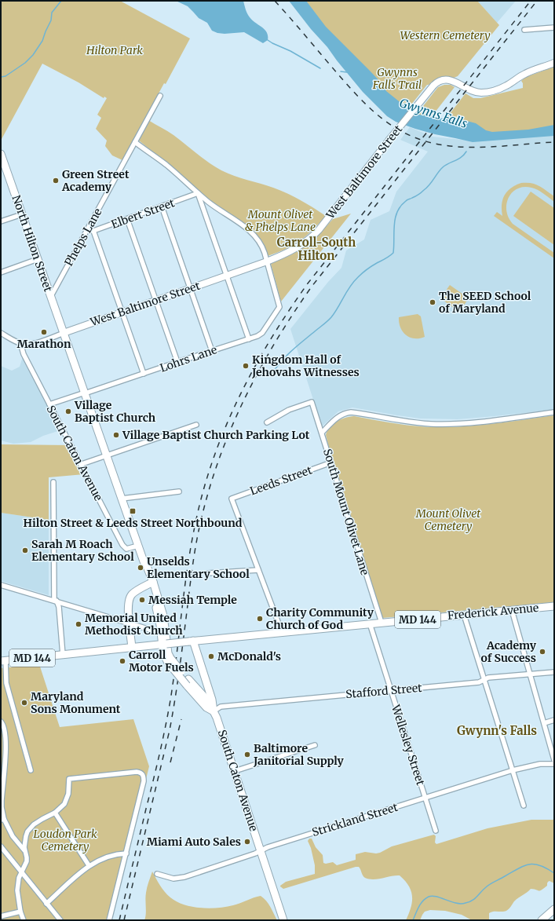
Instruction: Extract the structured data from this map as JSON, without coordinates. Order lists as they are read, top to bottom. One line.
{"streets":{"main road":["West Baltimore Street","North Hilton Street","South Caton Avenue","Frederick Avenue","MD 144"],"street":["Elbert Street","Phelps Lane","Lohrs Lane","Leeds Street","South Mount Olivet Lane","Stafford Street","Wellesley Street","Strickland Street"]},"crossings":[["West Baltimore Street","North Hilton Street"],["West Baltimore Street","Lohrs Lane"],["West Baltimore Street","South Caton Avenue"],["Phelps Lane","North Hilton Street"],["North Hilton Street","Lohrs Lane"],["North Hilton Street","South Caton Avenue"],["Lohrs Lane","South Caton Avenue"],["South Caton Avenue","Frederick Avenue"],["South Caton Avenue","Stafford Street"],["South Caton Avenue","Strickland Street"],["Leeds Street","South Mount Olivet Lane"],["South Mount Olivet Lane","Frederick Avenue"],["Frederick Avenue","Wellesley Street"],["Stafford Street","Wellesley Street"],["Wellesley Street","Strickland Street"]],"districts":["Carroll-South Hilton","Gwynn's Falls"],"water":["Gwynns Falls"],"parks":["Western Cemetery","Hilton Park","Gwynns Falls Trail","Mount Olivet & Phelps Lane","Mount Olivet Cemetery","Loudon Park Cemetery"],"places":{"other":["Green Street Academy","The SEED School of Maryland","Marathon","Kingdom Hall of Jehovahs Witnesses","Village Baptist Church","Village Baptist Church Parking Lot","Sarah M Roach Elementary School","Unselds Elementary School","Messiah Temple","Charity Community Church of God","Memorial United Methodist Church","Academy of Success","McDonald's","Carroll Motor Fuels","Maryland Sons Monument","Baltimore Janitorial Supply","Miami Auto Sales"],"transit":["Hilton Street & Leeds Street Northbound"]}}
